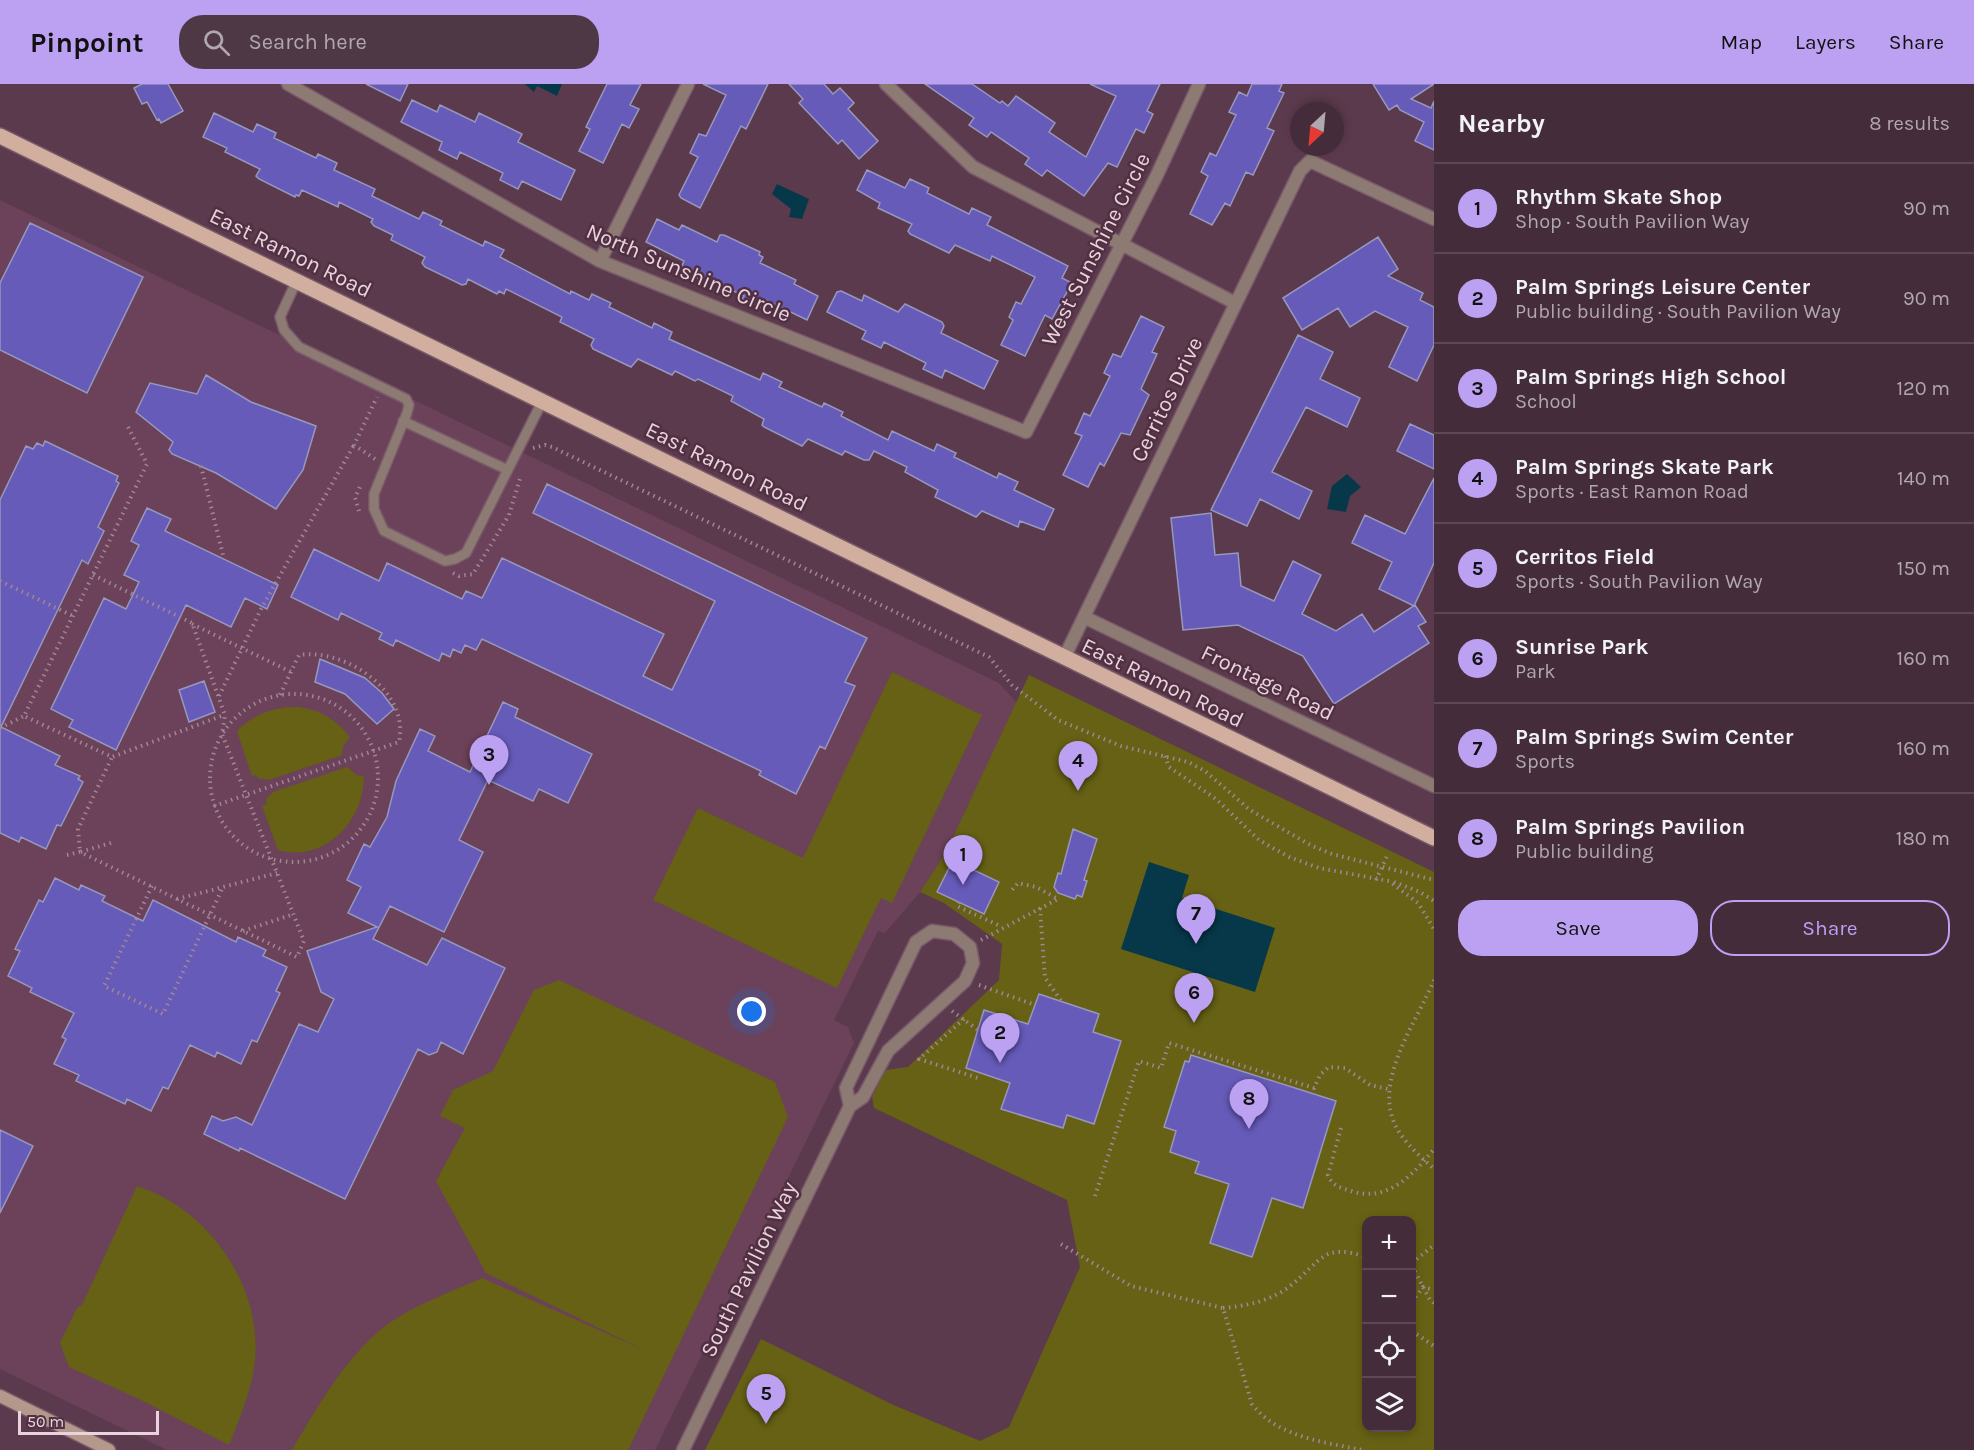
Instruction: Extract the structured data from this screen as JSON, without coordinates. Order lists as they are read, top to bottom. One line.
{"streets":{"main road":["East Ramon Road"],"street":["West Sunshine Circle","North Sunshine Circle","Cerritos Drive","Frontage Road","South Pavilion Way"]},"crossings":[["West Sunshine Circle","North Sunshine Circle"],["East Ramon Road","Cerritos Drive"],["Cerritos Drive","Frontage Road"]],"scale_bar":"50 m","north":"bottom left","page":{"header":"Pinpoint","search":"Search here","nav":["Map","Layers","Share"],"heading":["Nearby","8 results"],"list":[{"mark":"1","name":"Rhythm Skate Shop","note":"Shop · South Pavilion Way","value":"90 m"},{"mark":"2","name":"Palm Springs Leisure Center","note":"Public building · South Pavilion Way","value":"90 m"},{"mark":"3","name":"Palm Springs High School","note":"School","value":"120 m"},{"mark":"4","name":"Palm Springs Skate Park","note":"Sports · East Ramon Road","value":"140 m"},{"mark":"5","name":"Cerritos Field","note":"Sports · South Pavilion Way","value":"150 m"},{"mark":"6","name":"Sunrise Park","note":"Park","value":"160 m"},{"mark":"7","name":"Palm Springs Swim Center","note":"Sports","value":"160 m"},{"mark":"8","name":"Palm Springs Pavilion","note":"Public building","value":"180 m"}],"pins":["3","4","1","7","6","2","8","5"],"buttons":["Save","Share"],"map_buttons":["+","−"],"scale":"50 m"}}
